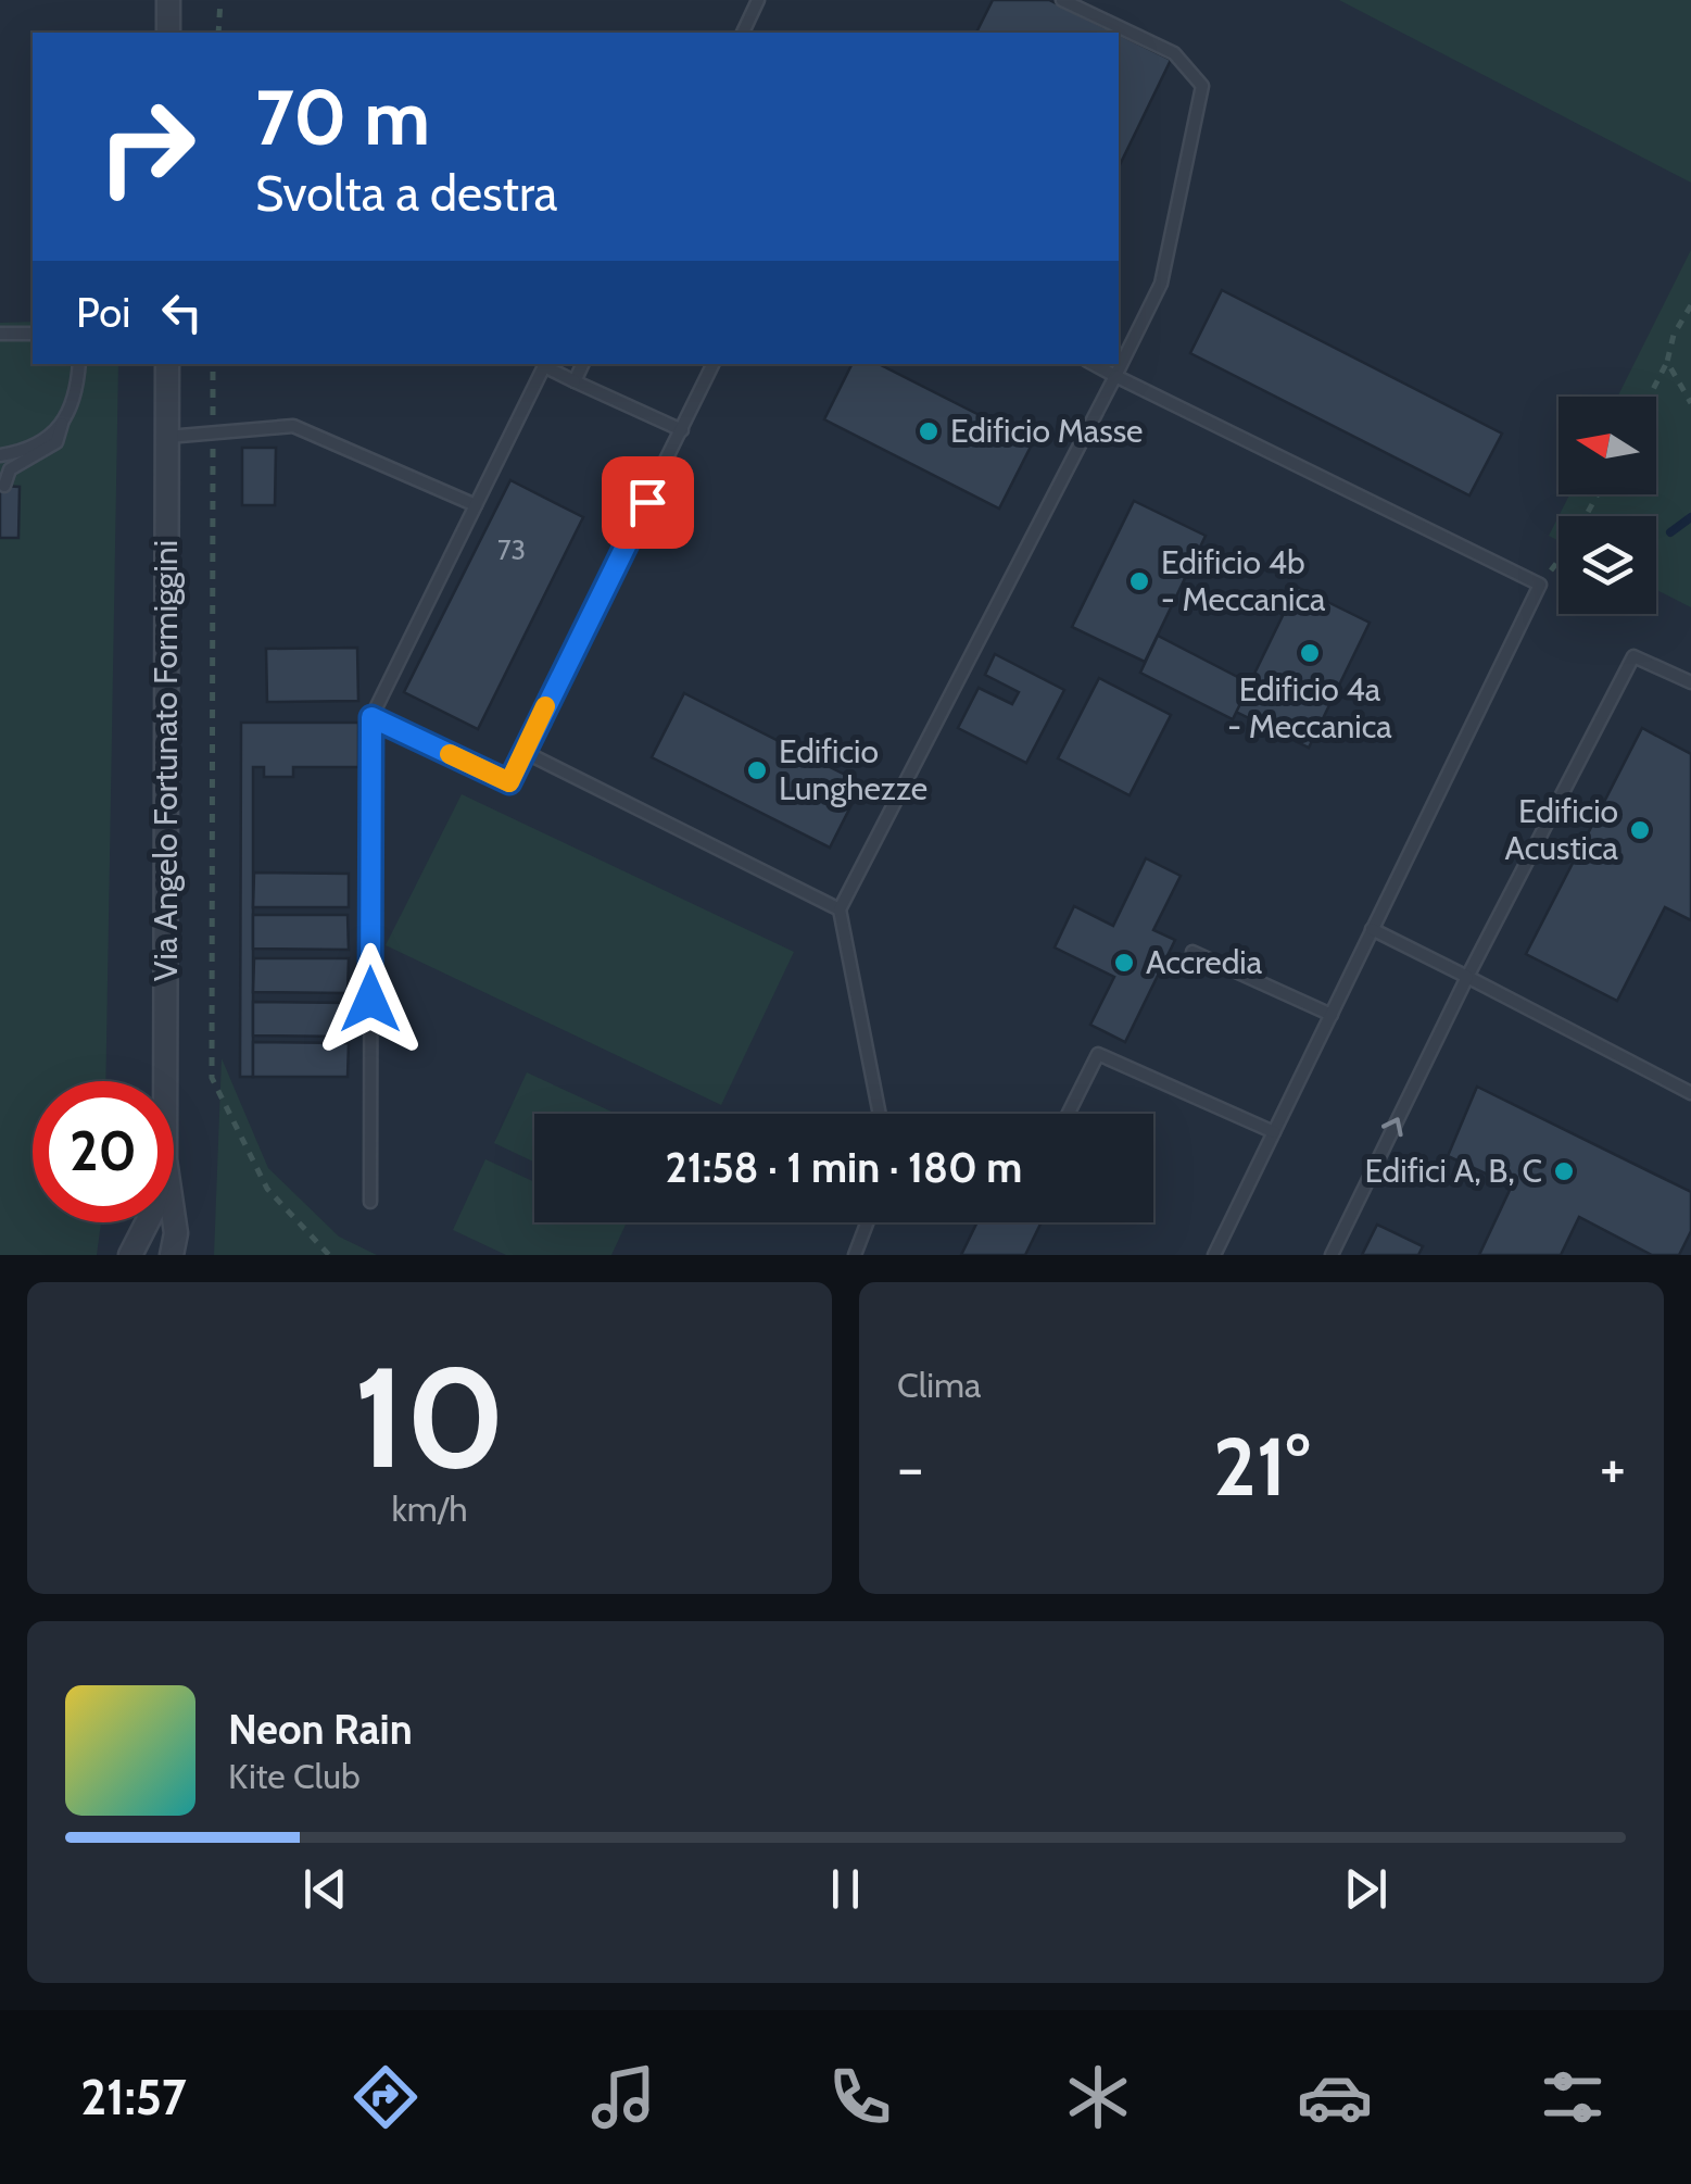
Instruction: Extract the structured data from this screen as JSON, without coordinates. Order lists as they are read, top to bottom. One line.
{"streets":{"street":["Via Angelo Fortunato Formiggini"]},"places":["Edificio Masse","Edificio 4b - Meccanica","Edificio 4a - Meccanica","Edificio Lunghezze","Edificio Acustica","Accredia","Edifici A, B, C"],"house_numbers":["73"],"north":"left","page":{"turn":["70 m","Svolta a destra"],"then":"Poi","limit":"20","trip":"21:58 · 1 min · 180 m","tile":[["10","km/h"],"Clima"],"heat":["−","21°","+"],"song":["Neon Rain","Kite Club"],"tabs":"21:57"}}
